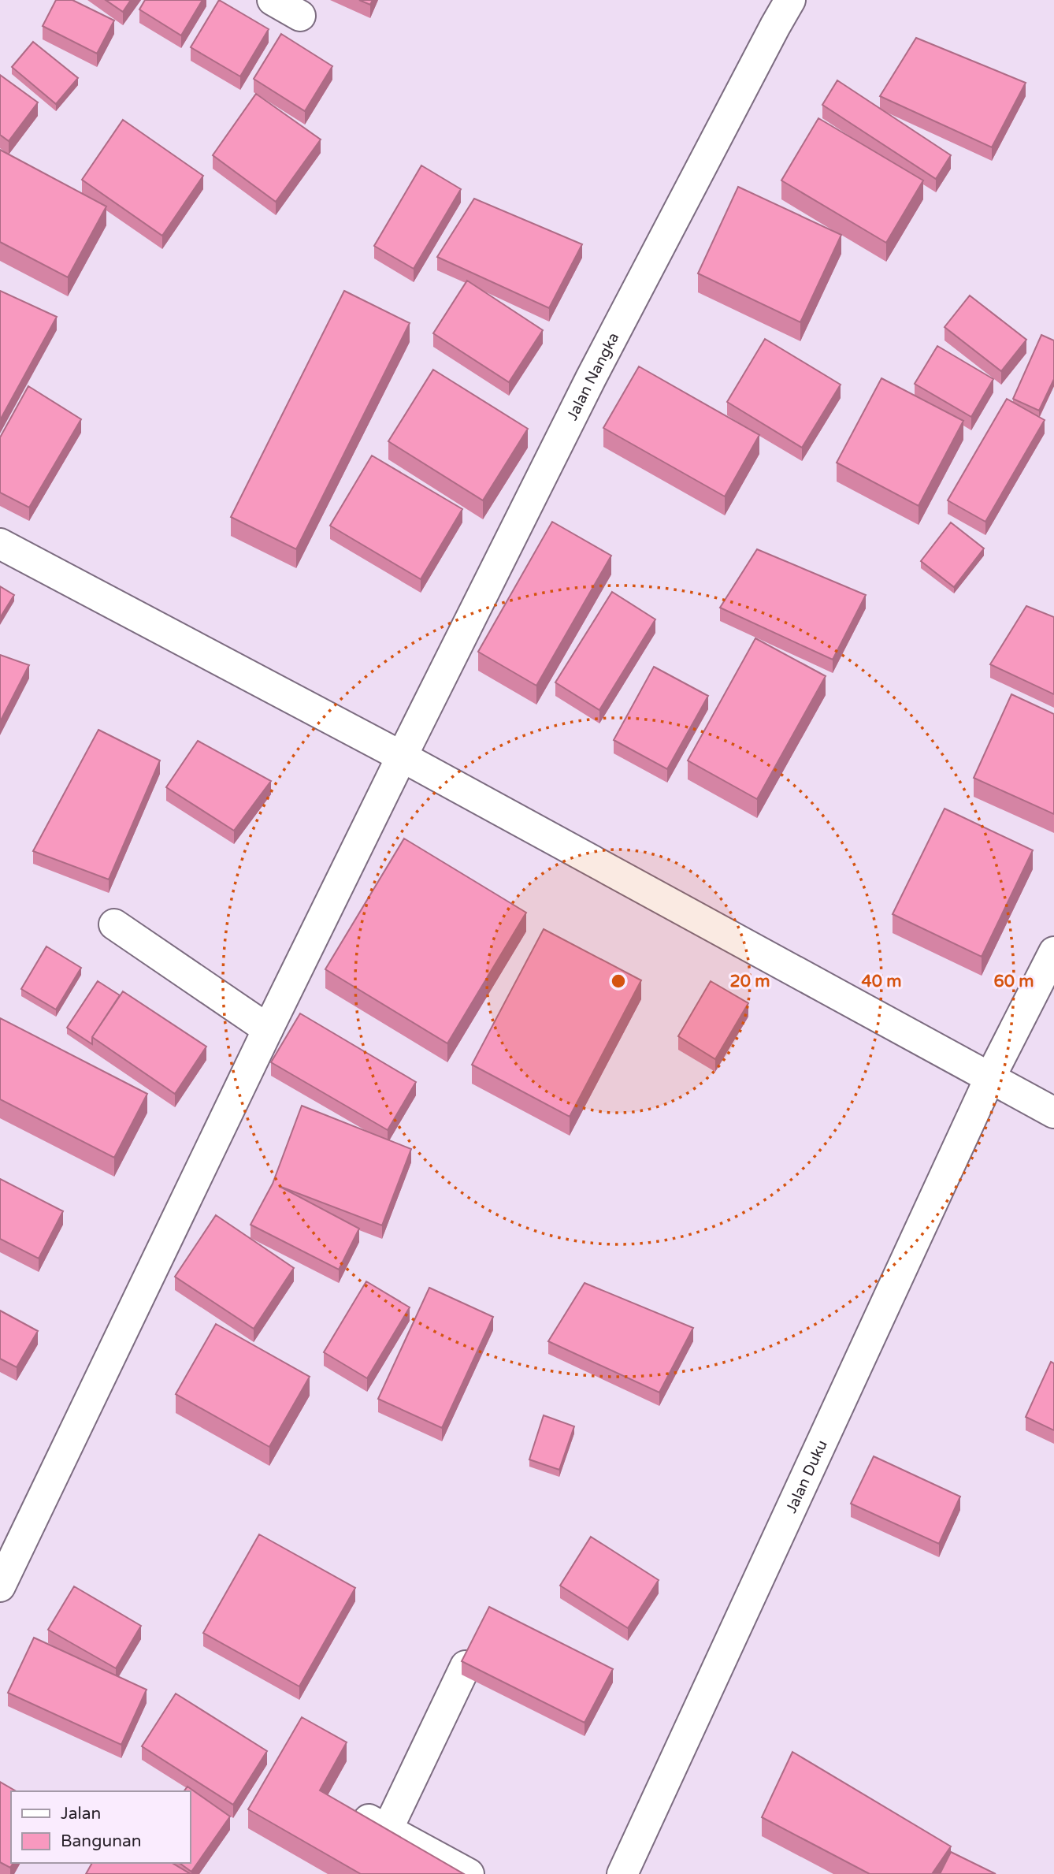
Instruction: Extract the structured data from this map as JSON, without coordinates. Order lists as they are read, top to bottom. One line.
{"streets":{"street":["Jalan Nangka","Jalan Duku"]},"legend":["Jalan","Bangunan"],"rings":["20 m","40 m","60 m"]}
